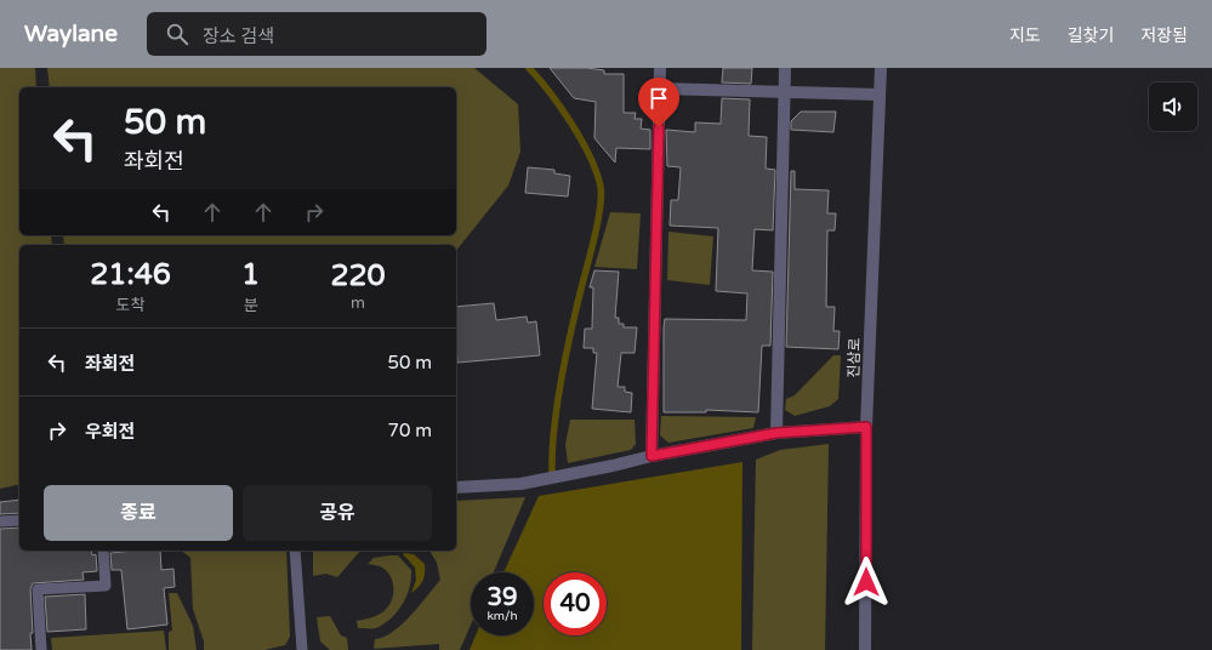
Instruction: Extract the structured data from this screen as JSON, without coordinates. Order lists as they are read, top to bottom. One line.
{"streets":{"street":["진삼로"]},"page":{"header":"Waylane","search":"장소 검색","nav":["지도","길찾기","저장됨"],"turn":["50 m","좌회전"],"eta":["21:46","도착","1","분","220","m"],"list":[{"name":"좌회전","value":"50 m"},{"name":"우회전","value":"70 m"}],"buttons":["종료","공유"],"speed":"39 km/h","limit":"40"}}
